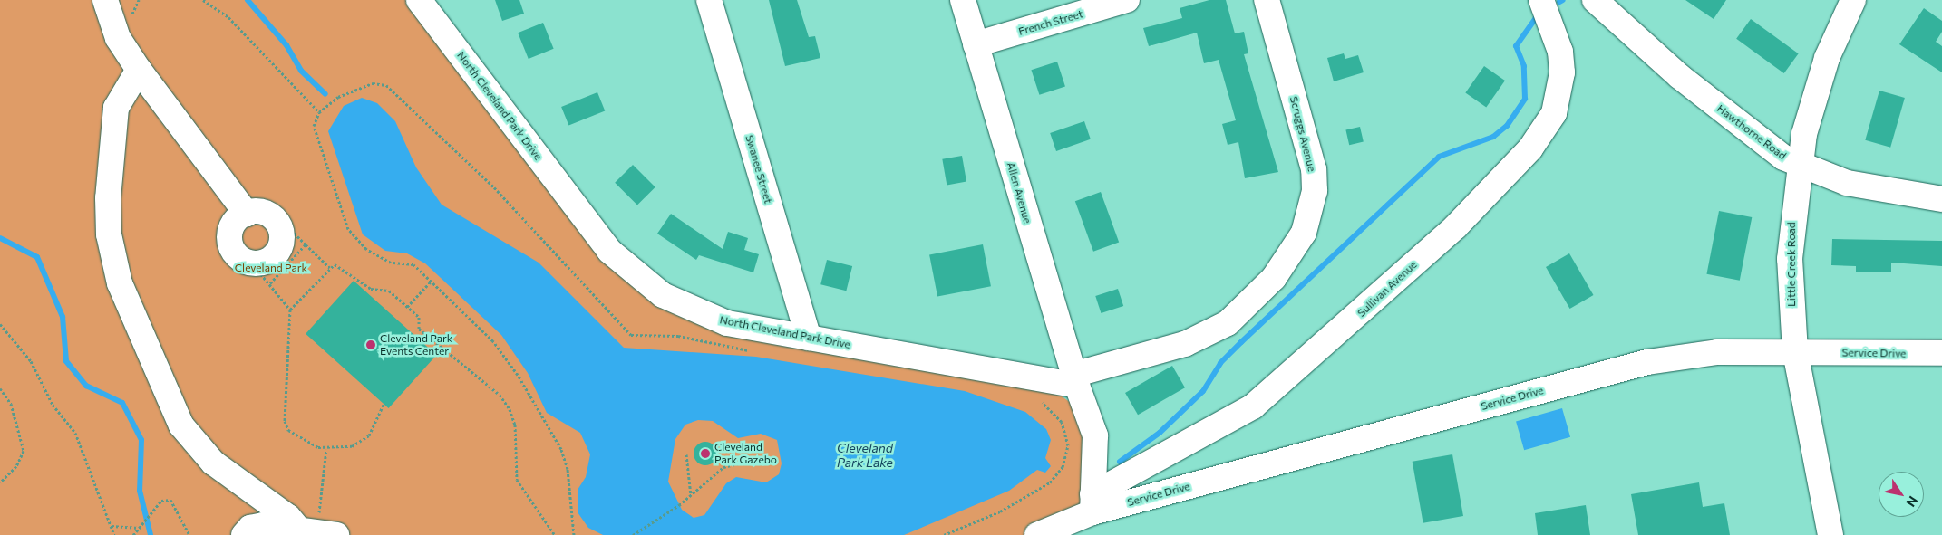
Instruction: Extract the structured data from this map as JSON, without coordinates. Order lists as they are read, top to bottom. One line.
{"streets":{"street":["French Street","North Cleveland Park Drive","Hawthorne Road","Scruggs Avenue","Swanee Street","Allen Avenue","Little Creek Road","Sullivan Avenue","Service Drive"]},"crossings":[["French Street","Allen Avenue"],["North Cleveland Park Drive","Scruggs Avenue"],["North Cleveland Park Drive","Swanee Street"],["North Cleveland Park Drive","Allen Avenue"],["Hawthorne Road","Little Creek Road"],["Scruggs Avenue","Allen Avenue"],["Little Creek Road","Service Drive"],["Sullivan Avenue","Service Drive"]],"water":["Cleveland Park Lake"],"parks":["Cleveland Park"],"places":["Cleveland Park Events Center","Cleveland Park Gazebo"],"north":"bottom right"}
